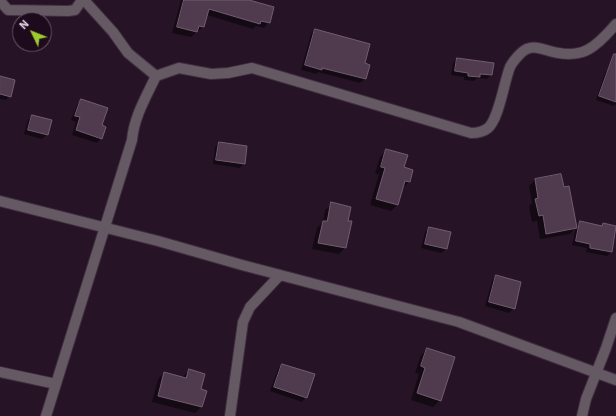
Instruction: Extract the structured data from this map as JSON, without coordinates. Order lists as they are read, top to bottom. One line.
{"north":"top left"}
